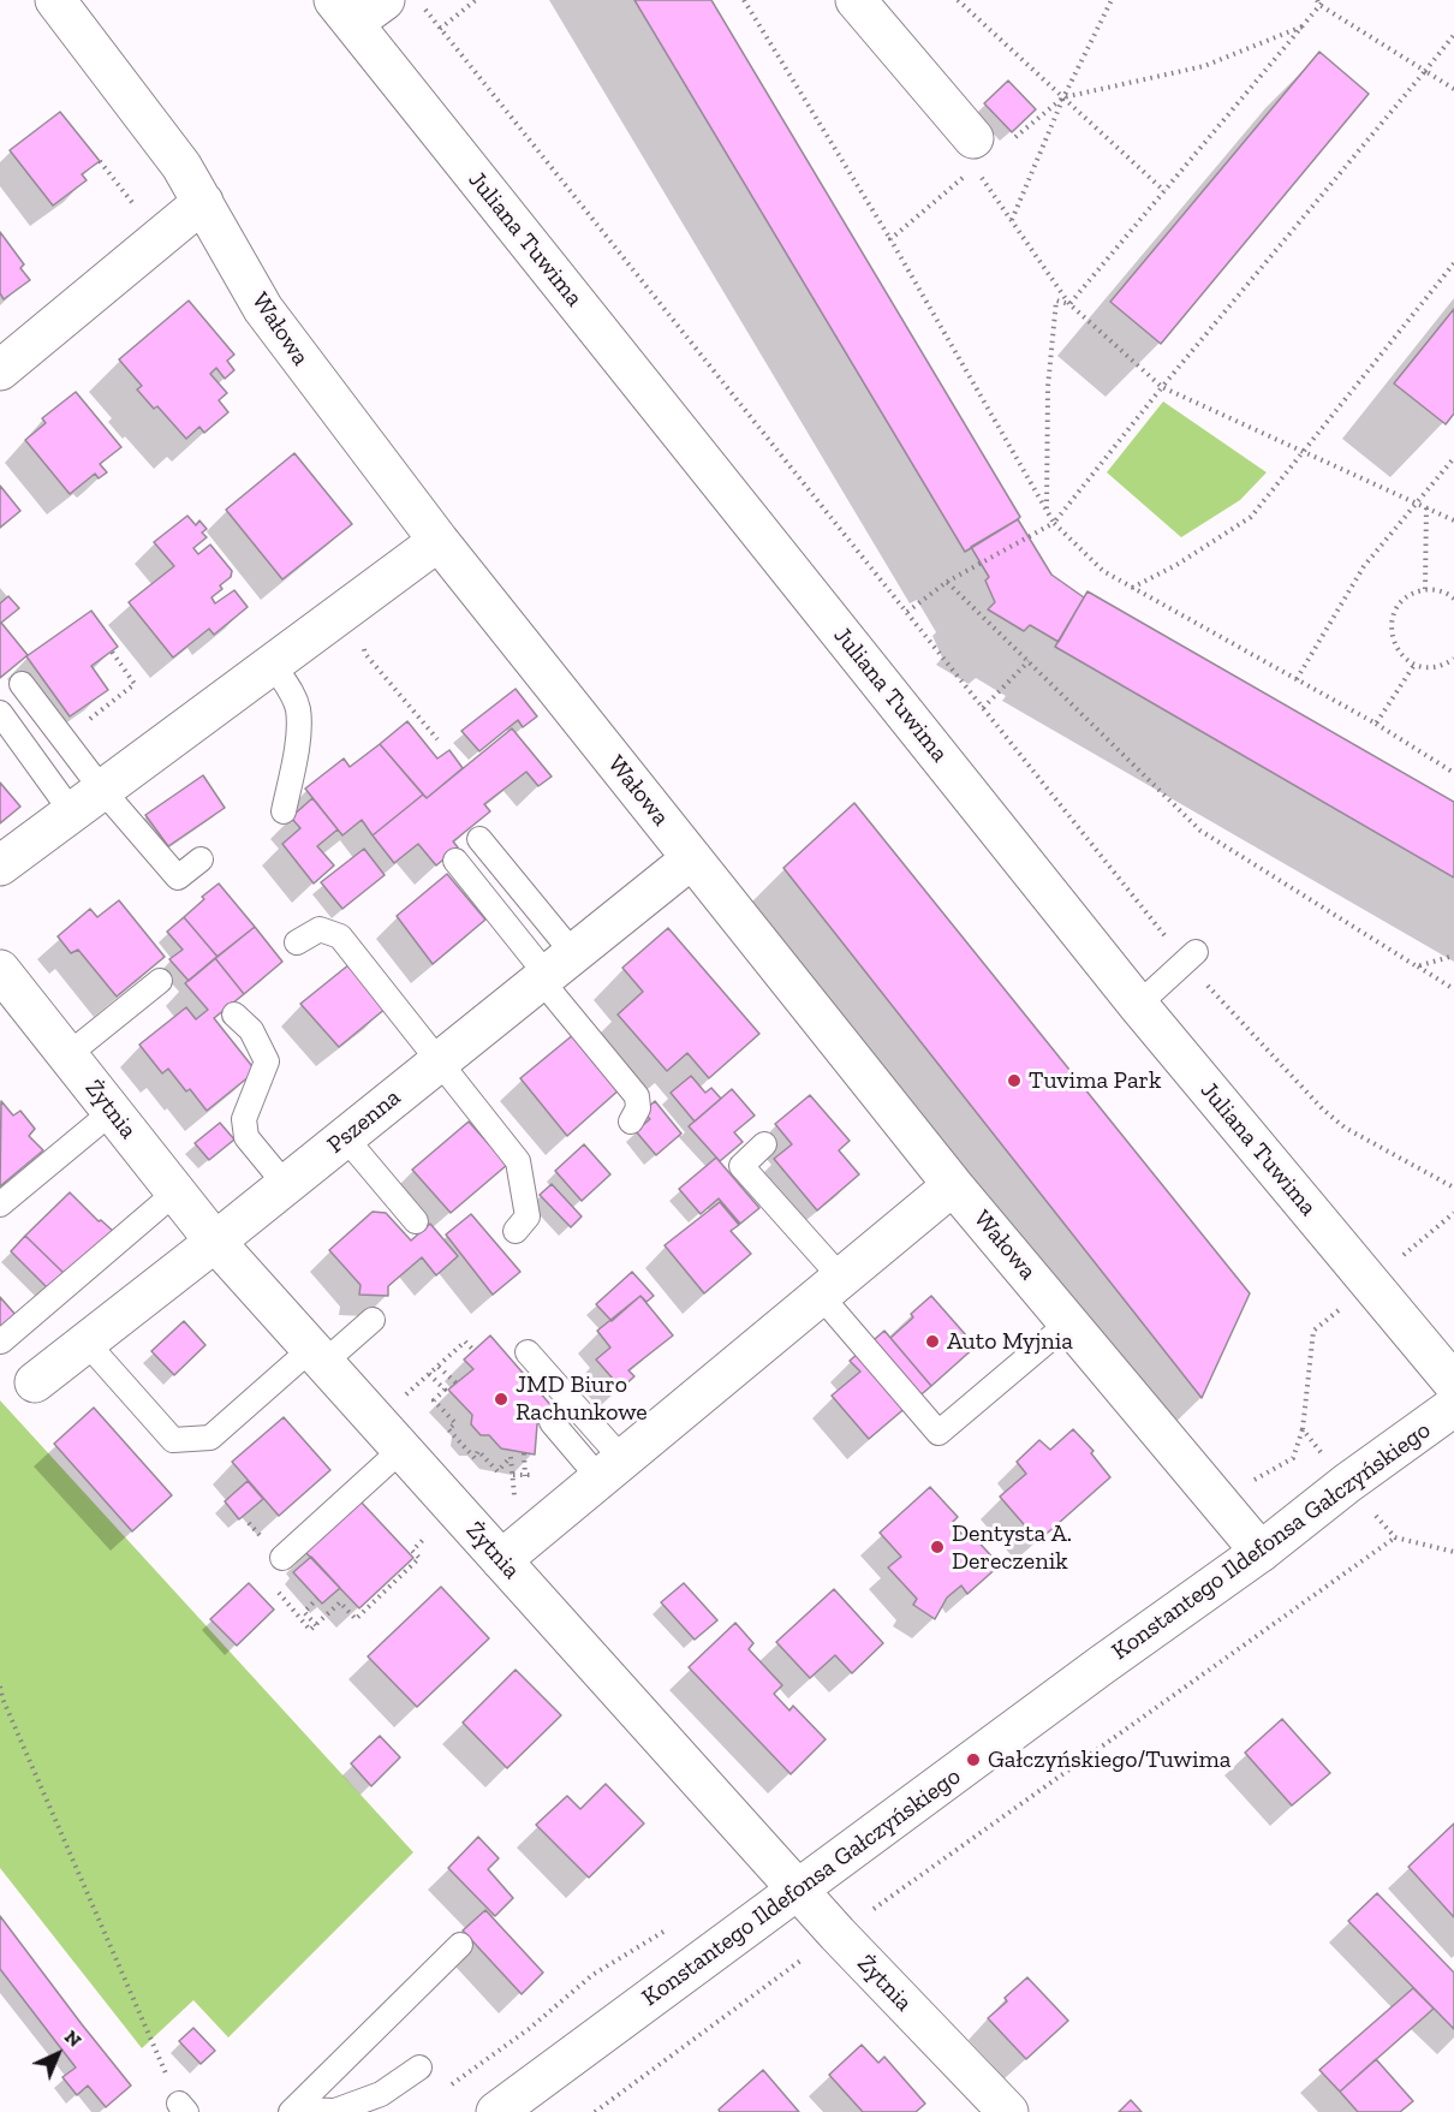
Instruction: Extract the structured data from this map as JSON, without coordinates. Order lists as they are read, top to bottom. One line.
{"streets":{"street":["Juliana Tuwima","Wałowa","Żytnia","Pszenna","Konstantego Ildefonsa Gałczyńskiego"]},"crossings":[["Wałowa","Pszenna"],["Wałowa","Konstantego Ildefonsa Gałczyńskiego"],["Żytnia","Pszenna"],["Żytnia","Konstantego Ildefonsa Gałczyńskiego"]],"places":["Tuvima Park","Auto Myjnia","JMD Biuro Rachunkowe","Dentysta A. Dereczenik","Gałczyńskiego/Tuwima"],"north":"top right"}
